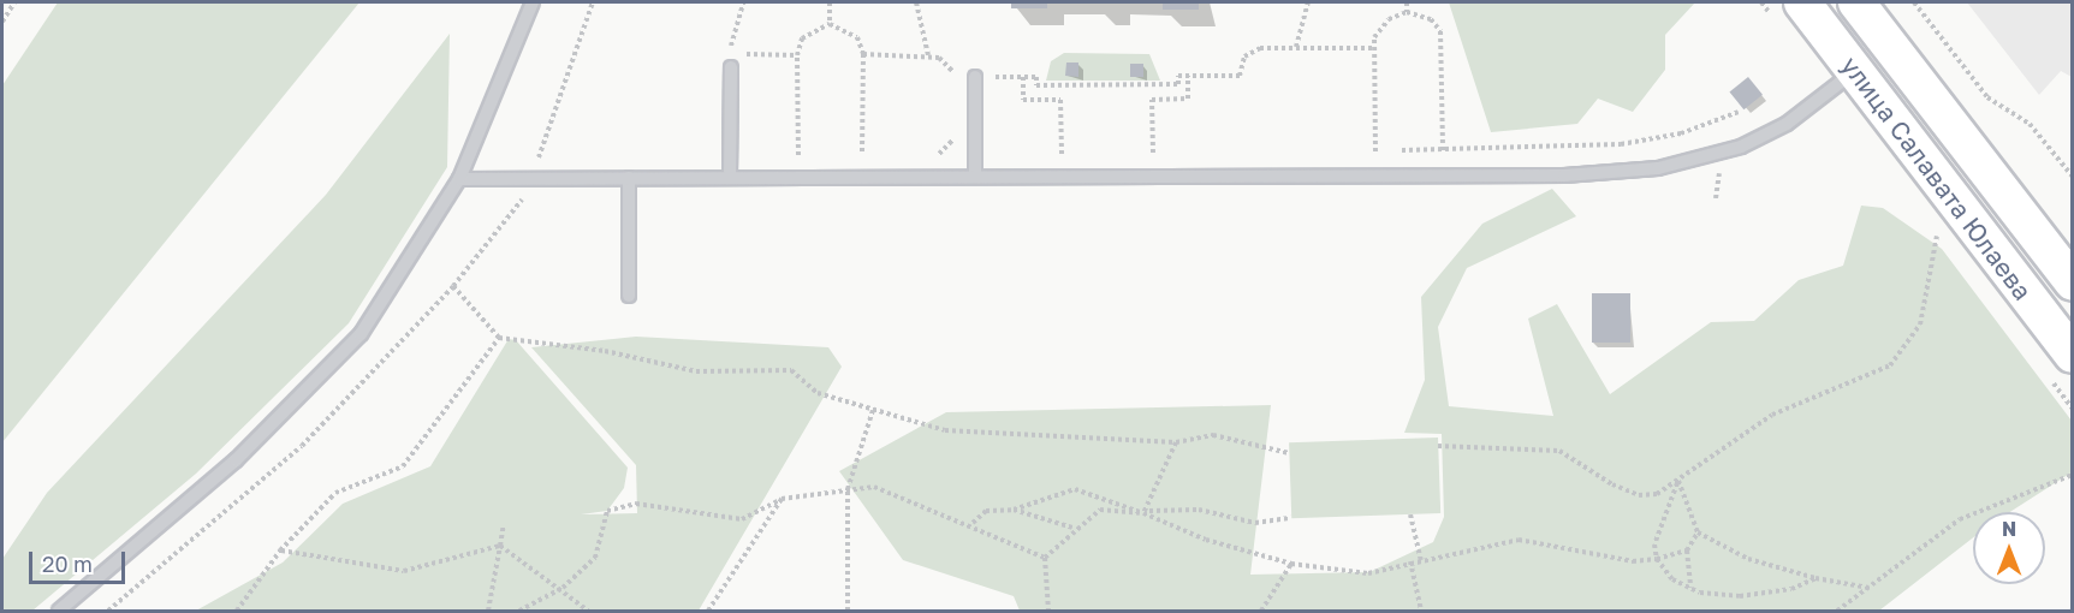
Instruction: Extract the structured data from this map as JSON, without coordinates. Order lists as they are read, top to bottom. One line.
{"streets":{"main road":["улица Салавата Юлаева"]},"scale_bar":"20 m","north":"top"}
